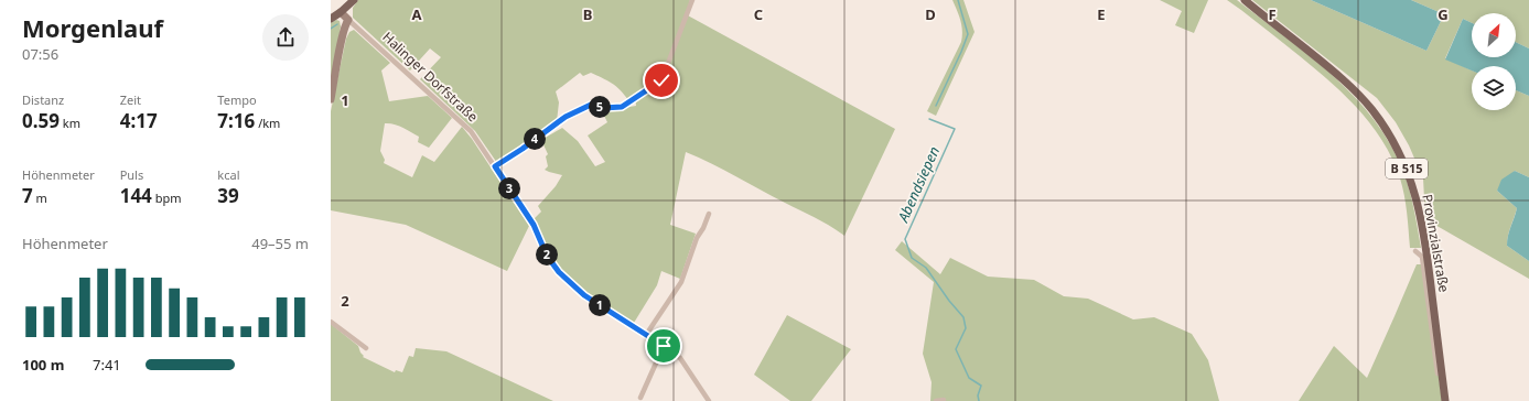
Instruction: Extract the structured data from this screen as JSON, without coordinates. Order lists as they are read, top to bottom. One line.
{"streets":{"main road":["B 515","Provinzialstraße"],"street":["Halinger Dorfstraße"]},"water":["Abendsiepen"],"north":"top right","page":{"heading":["Morgenlauf","07:56"],"stats":[["Distanz","0.59 km"],["Zeit","4:17"],["Tempo","7:16 /km"],["Höhenmeter","7 m"],["Puls","144 bpm"],["kcal","39"]],"pins":["5","4","3","2","1"],"chart":["Höhenmeter","49–55 m"],"list":[{"name":"100 m","note":"7:41"}]},"grid":{"columns":["A","B","C","D","E","F","G"],"rows":["1","2"]}}
